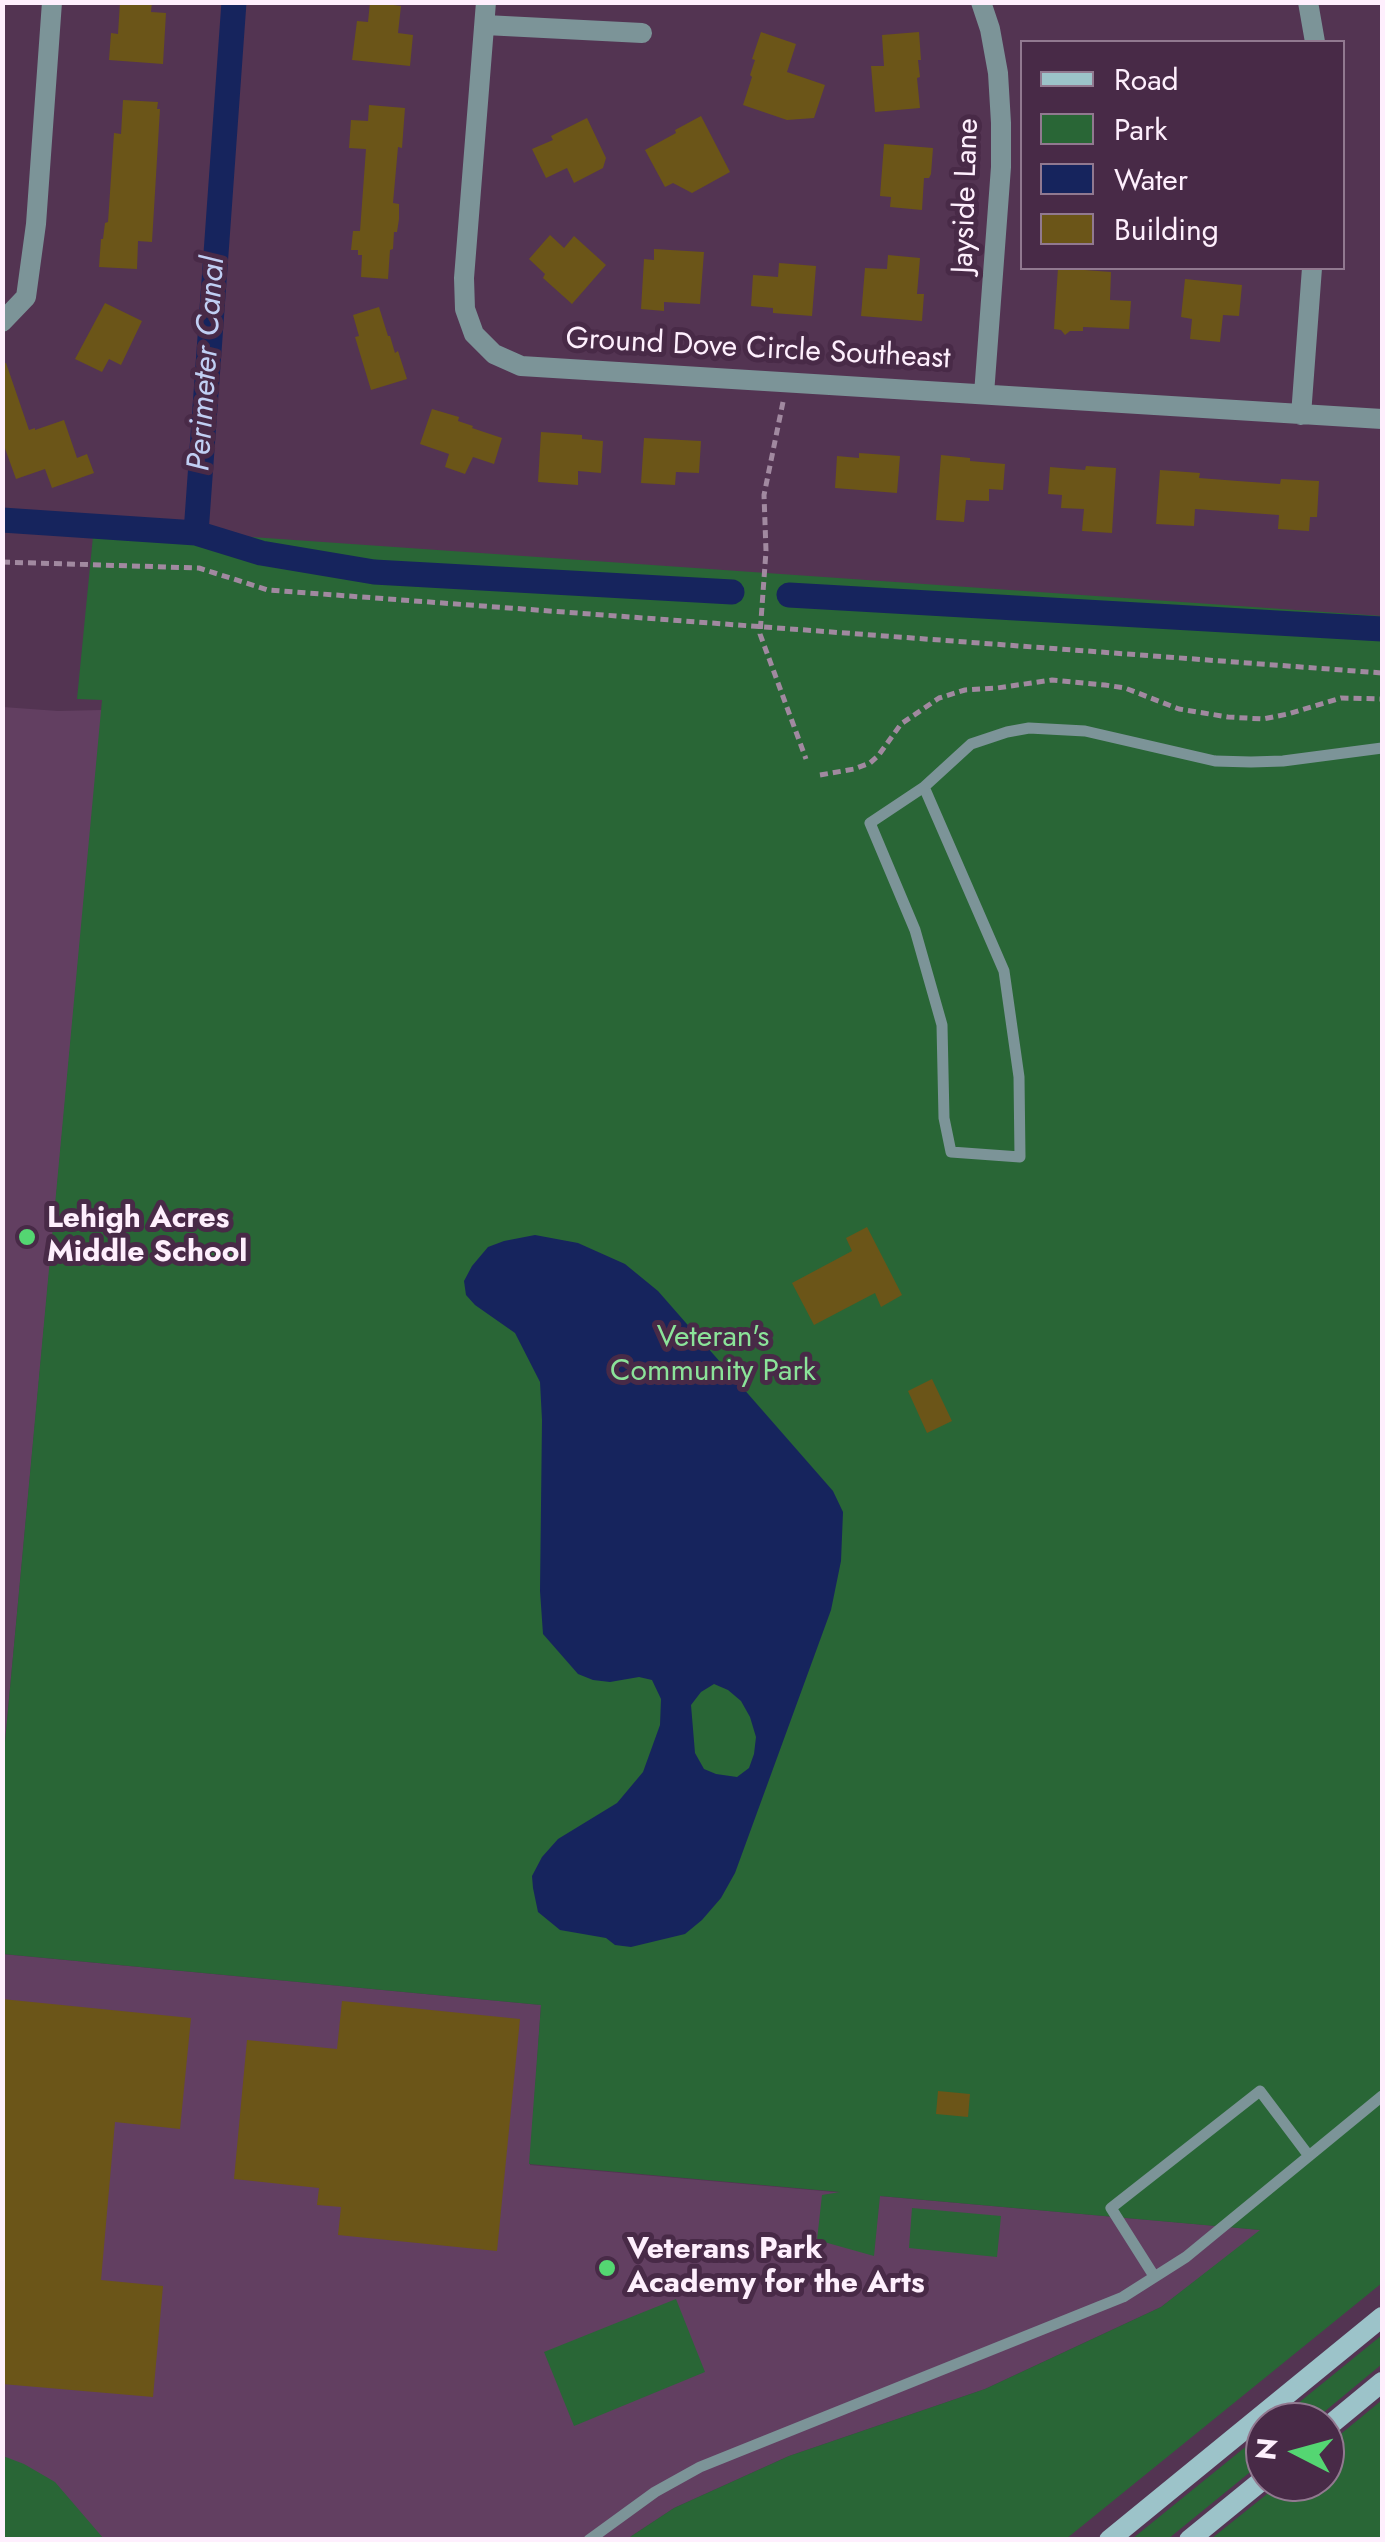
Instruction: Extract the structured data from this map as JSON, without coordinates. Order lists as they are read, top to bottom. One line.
{"streets":{"street":["Jayside Lane","Ground Dove Circle Southeast"]},"crossings":[["Jayside Lane","Ground Dove Circle Southeast"]],"water":["Perimeter Canal"],"parks":["Veteran's Community Park"],"places":["Lehigh Acres Middle School","Veterans Park Academy for the Arts"],"legend":["Road","Park","Water","Building"],"north":"left"}
